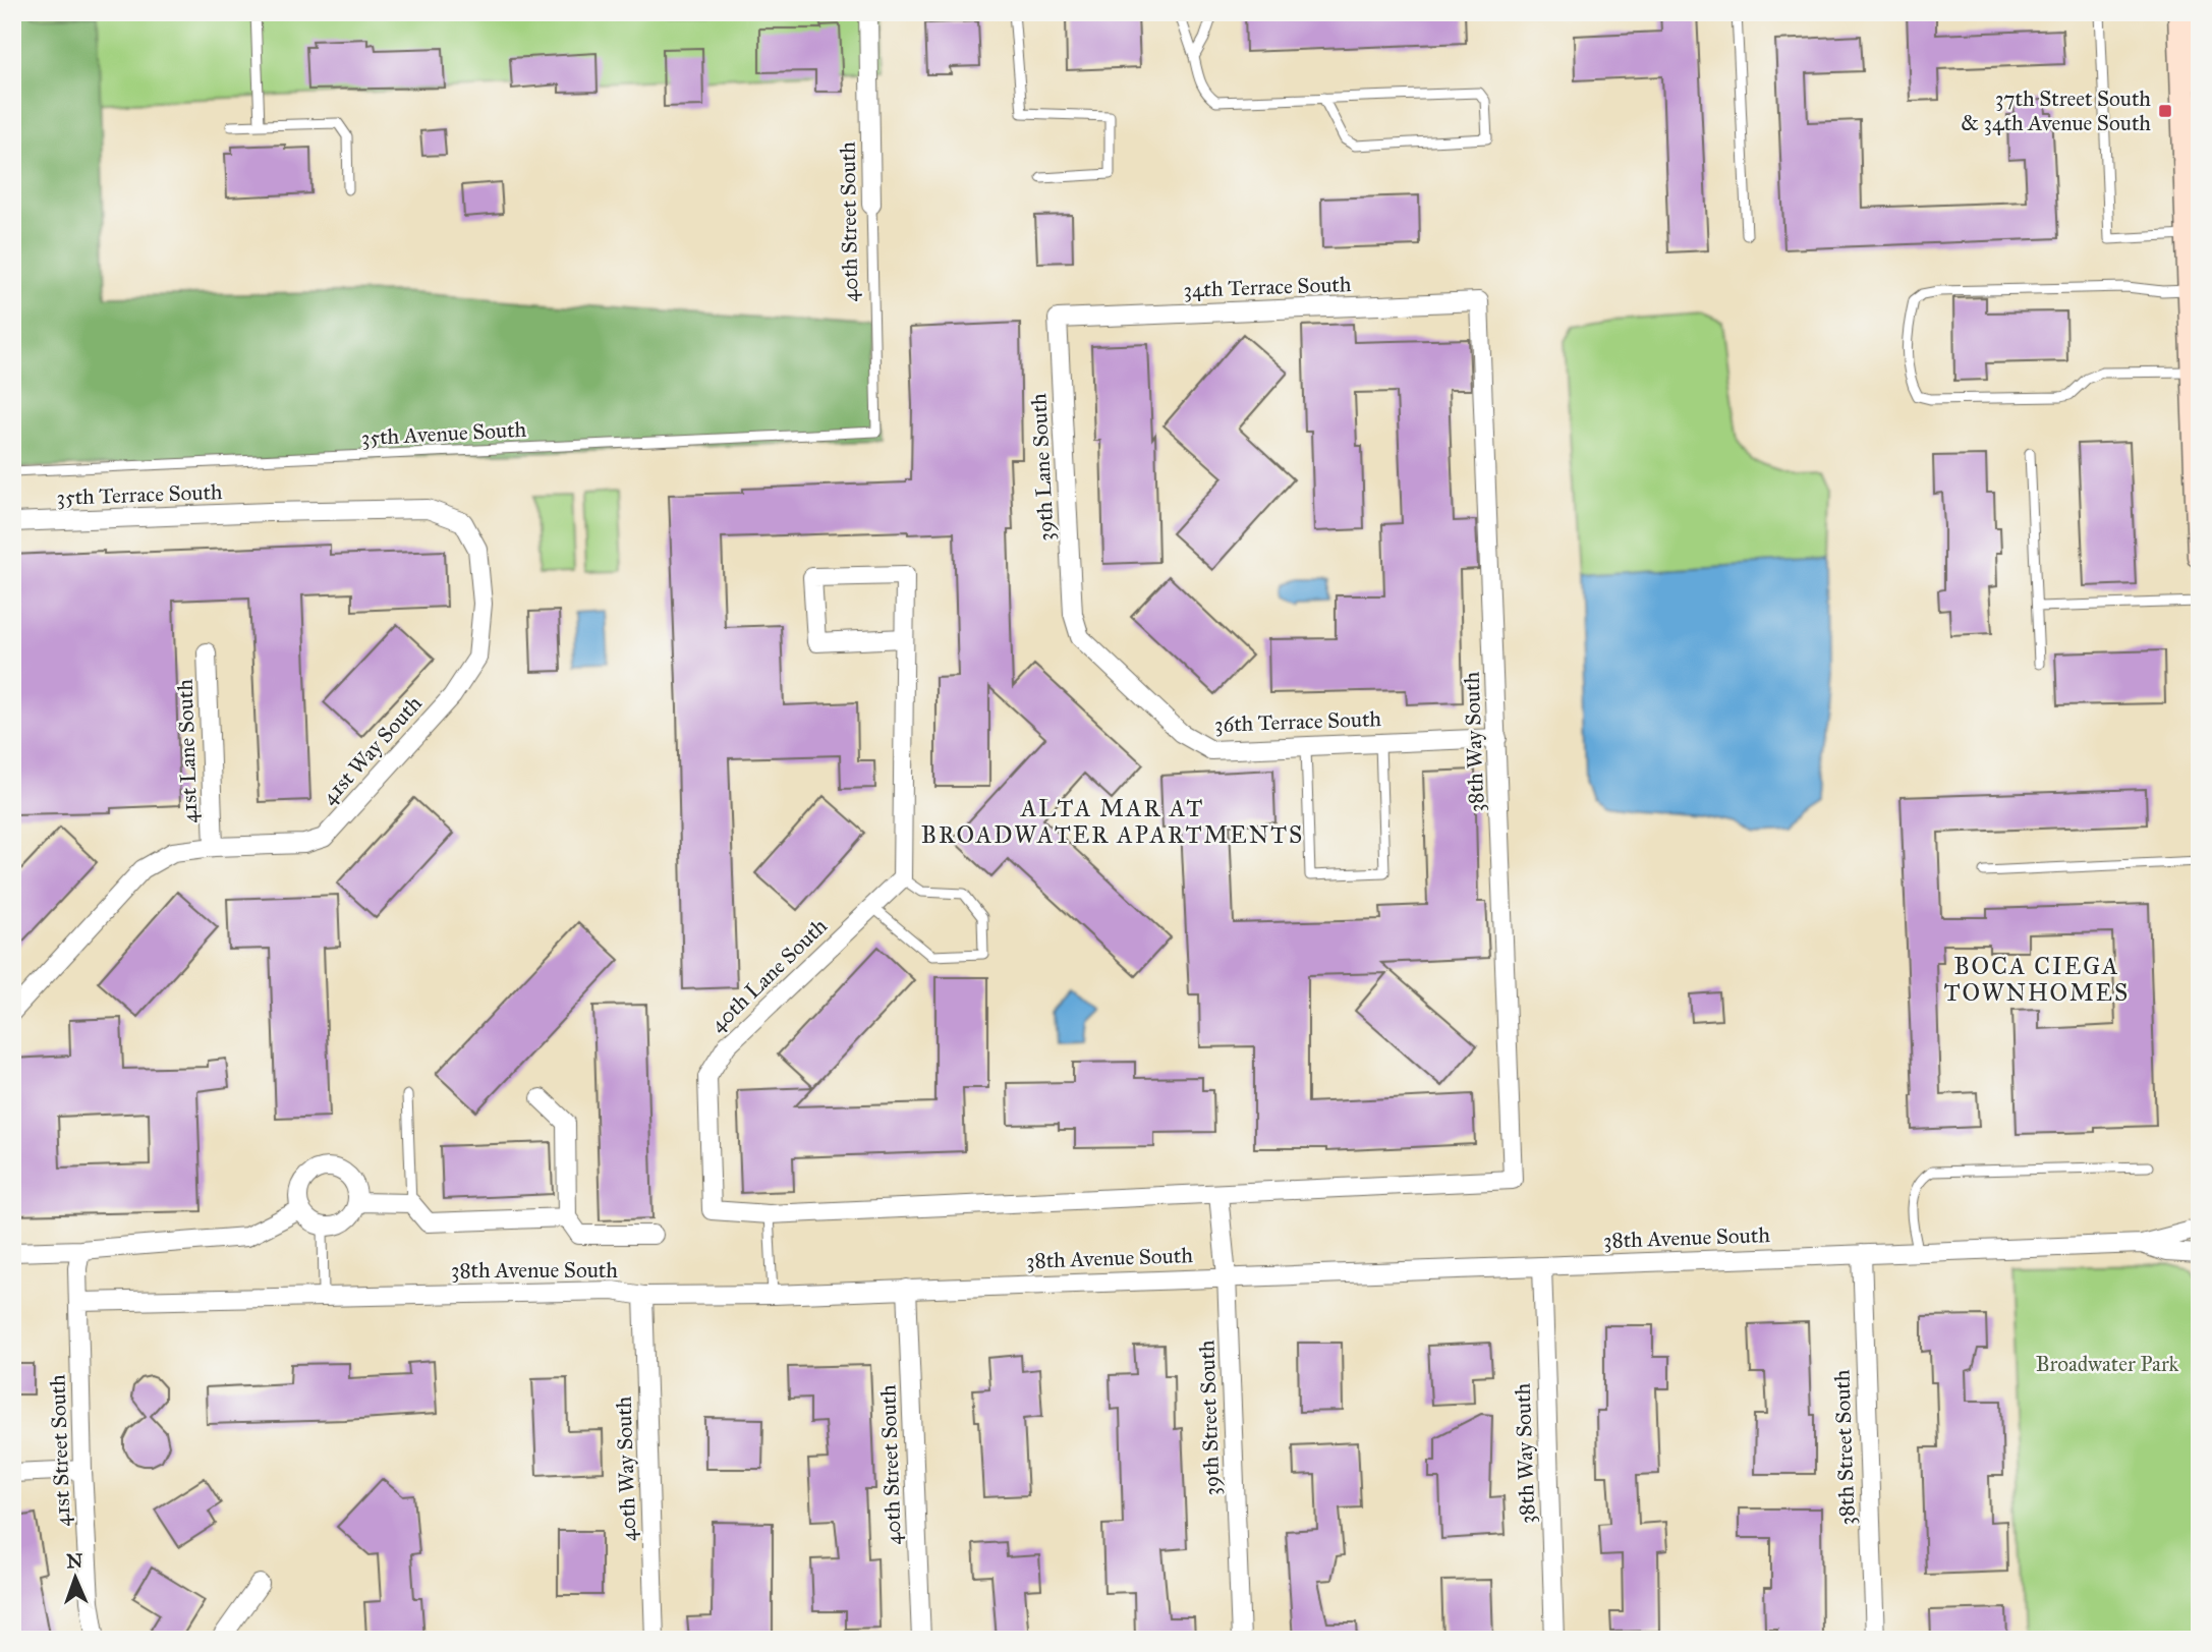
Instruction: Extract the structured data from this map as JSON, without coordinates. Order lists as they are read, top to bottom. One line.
{"streets":{"street":["40th Street South","34th Terrace South","39th Lane South","35th Terrace South","36th Terrace South","38th Way South","41st Way South","41st Lane South","40th Lane South","38th Avenue South","39th Street South","38th Street South","41st Street South","40th Way South"],"lane":["35th Avenue South"]},"crossings":[["40th Street South","35th Avenue South"],["40th Street South","38th Avenue South"],["34th Terrace South","39th Lane South"],["34th Terrace South","38th Way South"],["39th Lane South","36th Terrace South"],["35th Terrace South","41st Way South"],["36th Terrace South","38th Way South"],["38th Way South","38th Avenue South"],["38th Way South","39th Street South"],["41st Way South","41st Lane South"],["38th Avenue South","39th Street South"],["38th Avenue South","38th Street South"],["38th Avenue South","41st Street South"],["38th Avenue South","40th Way South"]],"districts":["ALTA MAR AT BROADWATER APARTMENTS","BOCA CIEGA TOWNHOMES"],"parks":["Broadwater Park"],"places":{"transit":["37th Street South & 34th Avenue South"]},"north":"top"}
